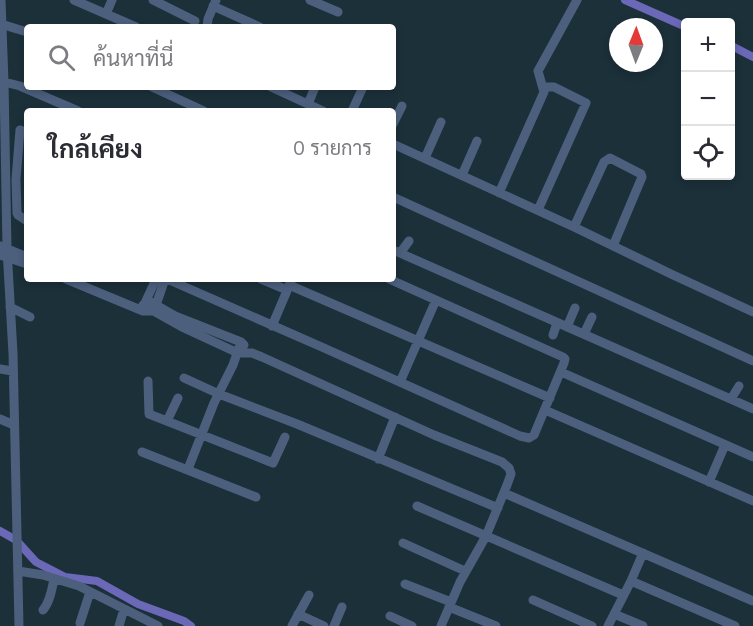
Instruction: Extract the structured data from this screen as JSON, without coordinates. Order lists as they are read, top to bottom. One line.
{"north":"top","page":{"map_buttons":["+","−"],"search":"ค้นหาที่นี่","heading":["ใกล้เคียง","0 รายการ"]}}
